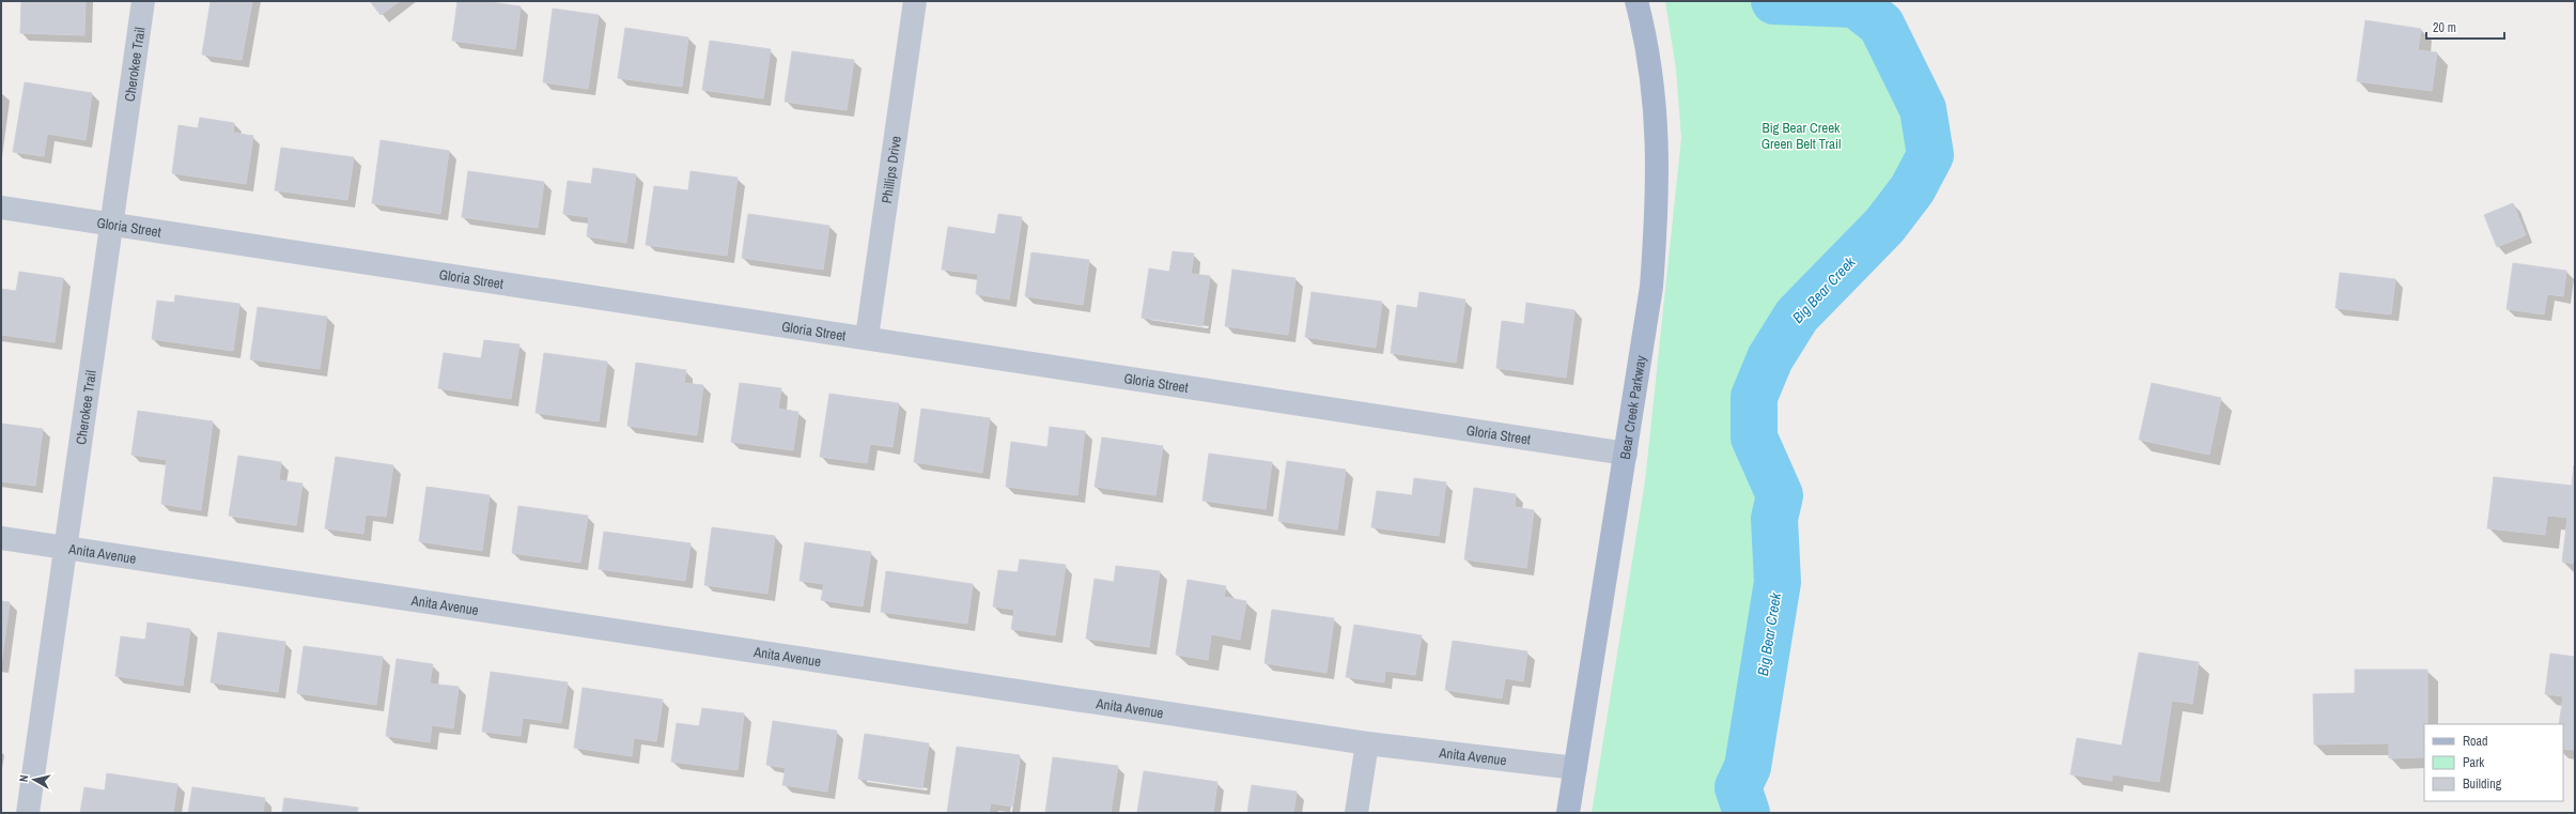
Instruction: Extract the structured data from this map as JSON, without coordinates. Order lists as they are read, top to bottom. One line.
{"streets":{"main road":["Bear Creek Parkway"],"street":["Cherokee Trail","Phillips Drive","Gloria Street","Anita Avenue"]},"crossings":[["Cherokee Trail","Gloria Street"],["Cherokee Trail","Anita Avenue"],["Phillips Drive","Gloria Street"],["Gloria Street","Bear Creek Parkway"],["Bear Creek Parkway","Anita Avenue"]],"water":["Big Bear Creek"],"parks":["Big Bear Creek Green Belt Trail"],"legend":["Road","Park","Building"],"scale_bar":"20 m","north":"left"}
